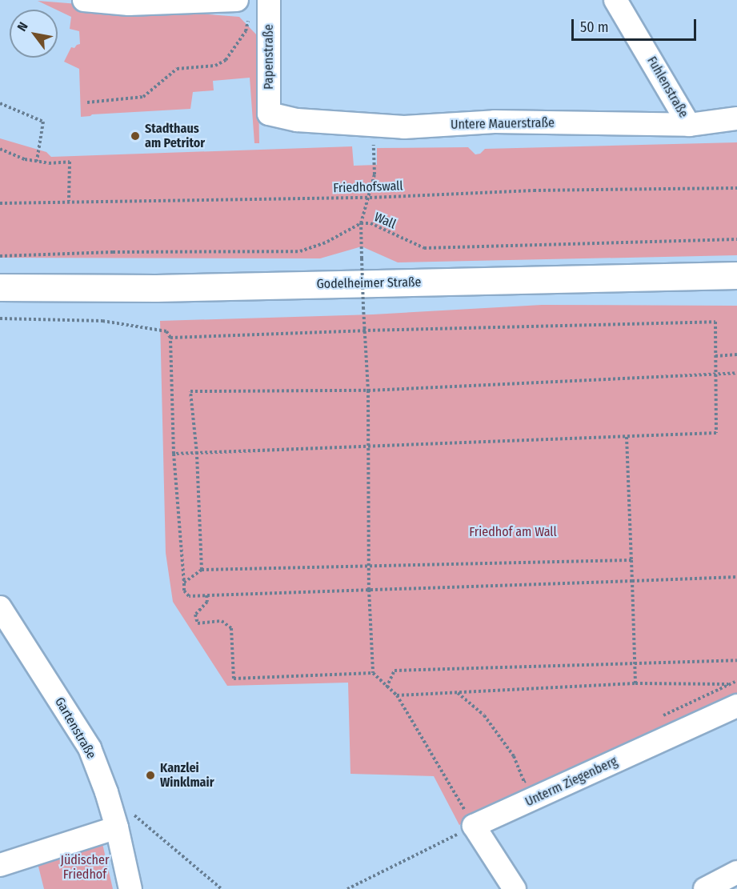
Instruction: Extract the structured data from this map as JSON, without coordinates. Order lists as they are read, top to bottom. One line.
{"streets":{"main road":["Godelheimer Straße"],"street":["Papenstraße","Fuhlenstraße","Untere Mauerstraße","Gartenstraße","Unterm Ziegenberg"],"path":["Friedhofswall","Wall"]},"crossings":[["Papenstraße","Untere Mauerstraße"],["Fuhlenstraße","Untere Mauerstraße"]],"parks":["Friedhof am Wall","Jüdischer Friedhof"],"places":["Stadthaus am Petritor","Kanzlei Winklmair"],"scale_bar":"50 m","north":"top left"}
